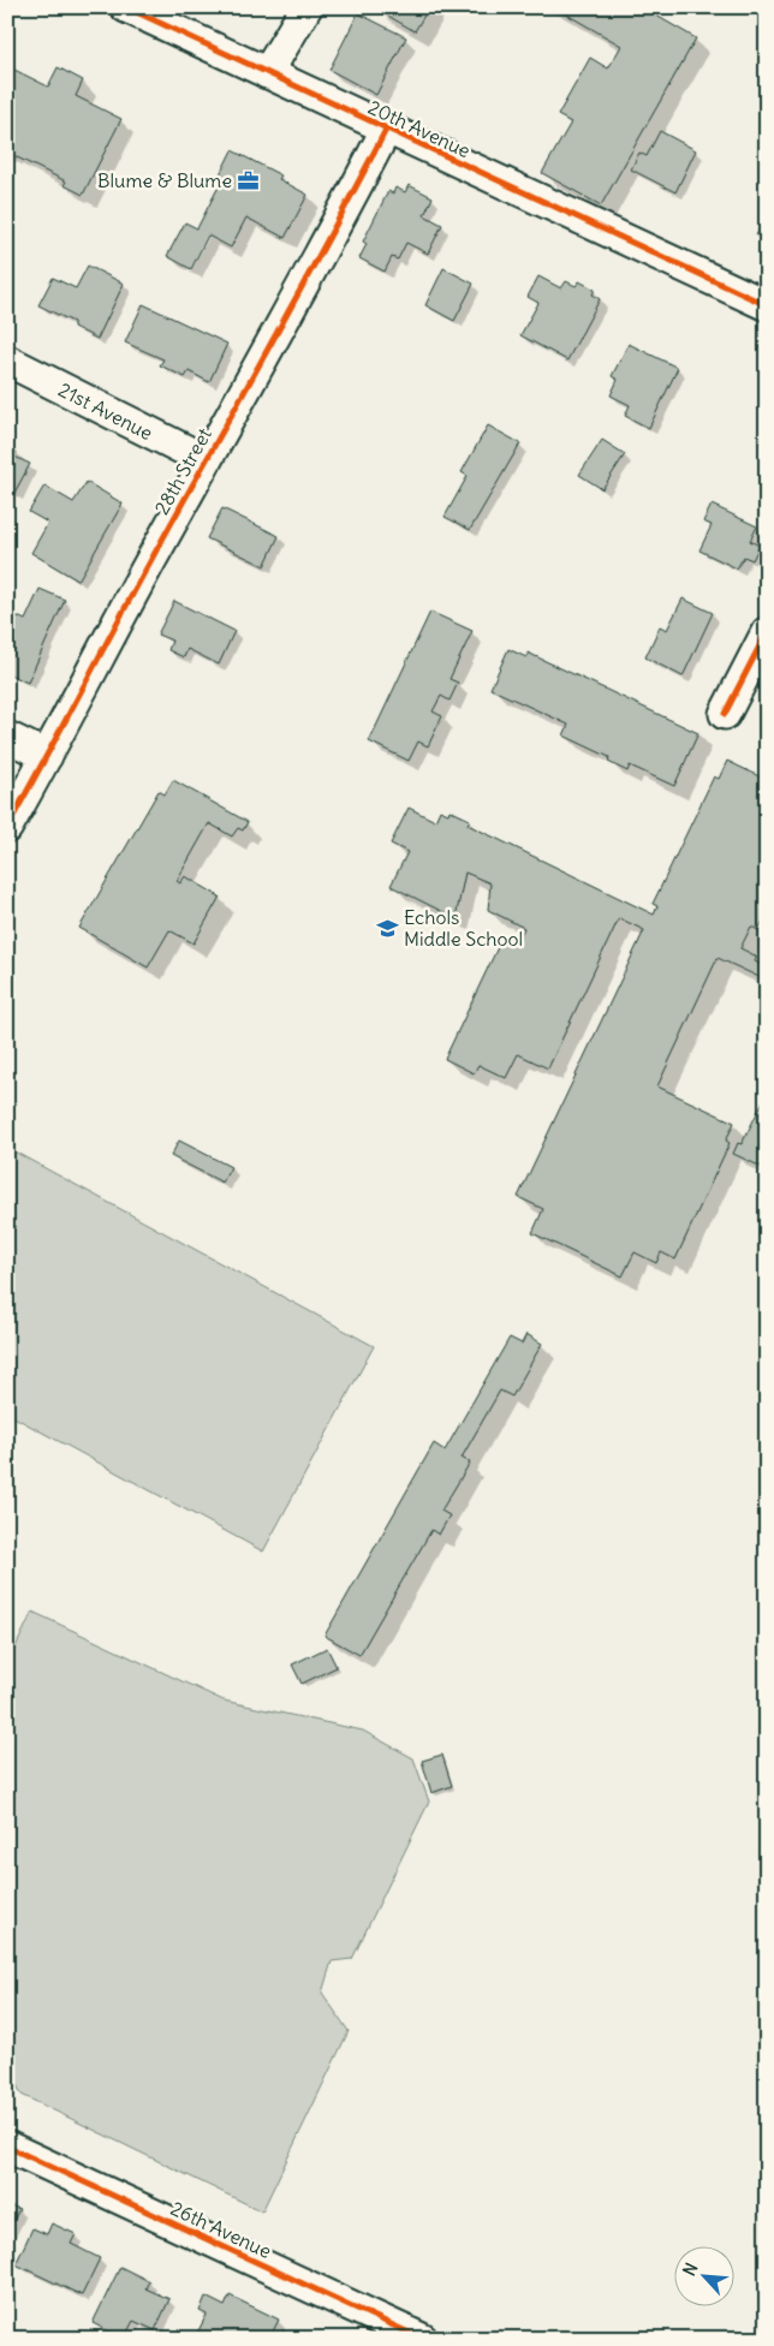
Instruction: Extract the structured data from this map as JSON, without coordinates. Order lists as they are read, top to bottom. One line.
{"streets":{"street":["20th Avenue","21st Avenue","28th Street","26th Avenue"]},"crossings":[["20th Avenue","28th Street"],["21st Avenue","28th Street"]],"places":{"office":["Blume & Blume"],"school or university":["Echols Middle School"]},"north":"top left"}
